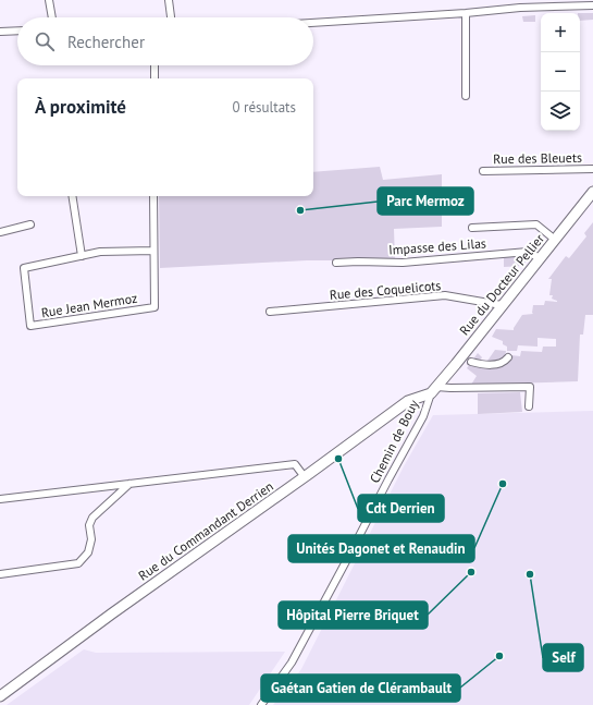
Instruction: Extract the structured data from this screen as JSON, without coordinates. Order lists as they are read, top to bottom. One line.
{"streets":{"main road":["Rue du Docteur Pellier","Rue du Commandant Derrien"],"street":["Rue des Bleuets","Impasse des Lilas","Rue des Coquelicots","Rue Jean Mermoz","Chemin de Bouy"]},"crossings":[["Impasse des Lilas","Rue du Docteur Pellier"],["Rue du Docteur Pellier","Rue des Coquelicots"],["Rue du Docteur Pellier","Chemin de Bouy"],["Rue du Docteur Pellier","Rue du Commandant Derrien"],["Chemin de Bouy","Rue du Commandant Derrien"]],"places":["Parc Mermoz","Cdt Derrien","Unités Dagonet et Renaudin","Hôpital Pierre Briquet","Self","Gaétan Gatien de Clérambault"],"page":{"map_buttons":["+","−"],"search":"Rechercher","heading":["À proximité","0 résultats"]}}
